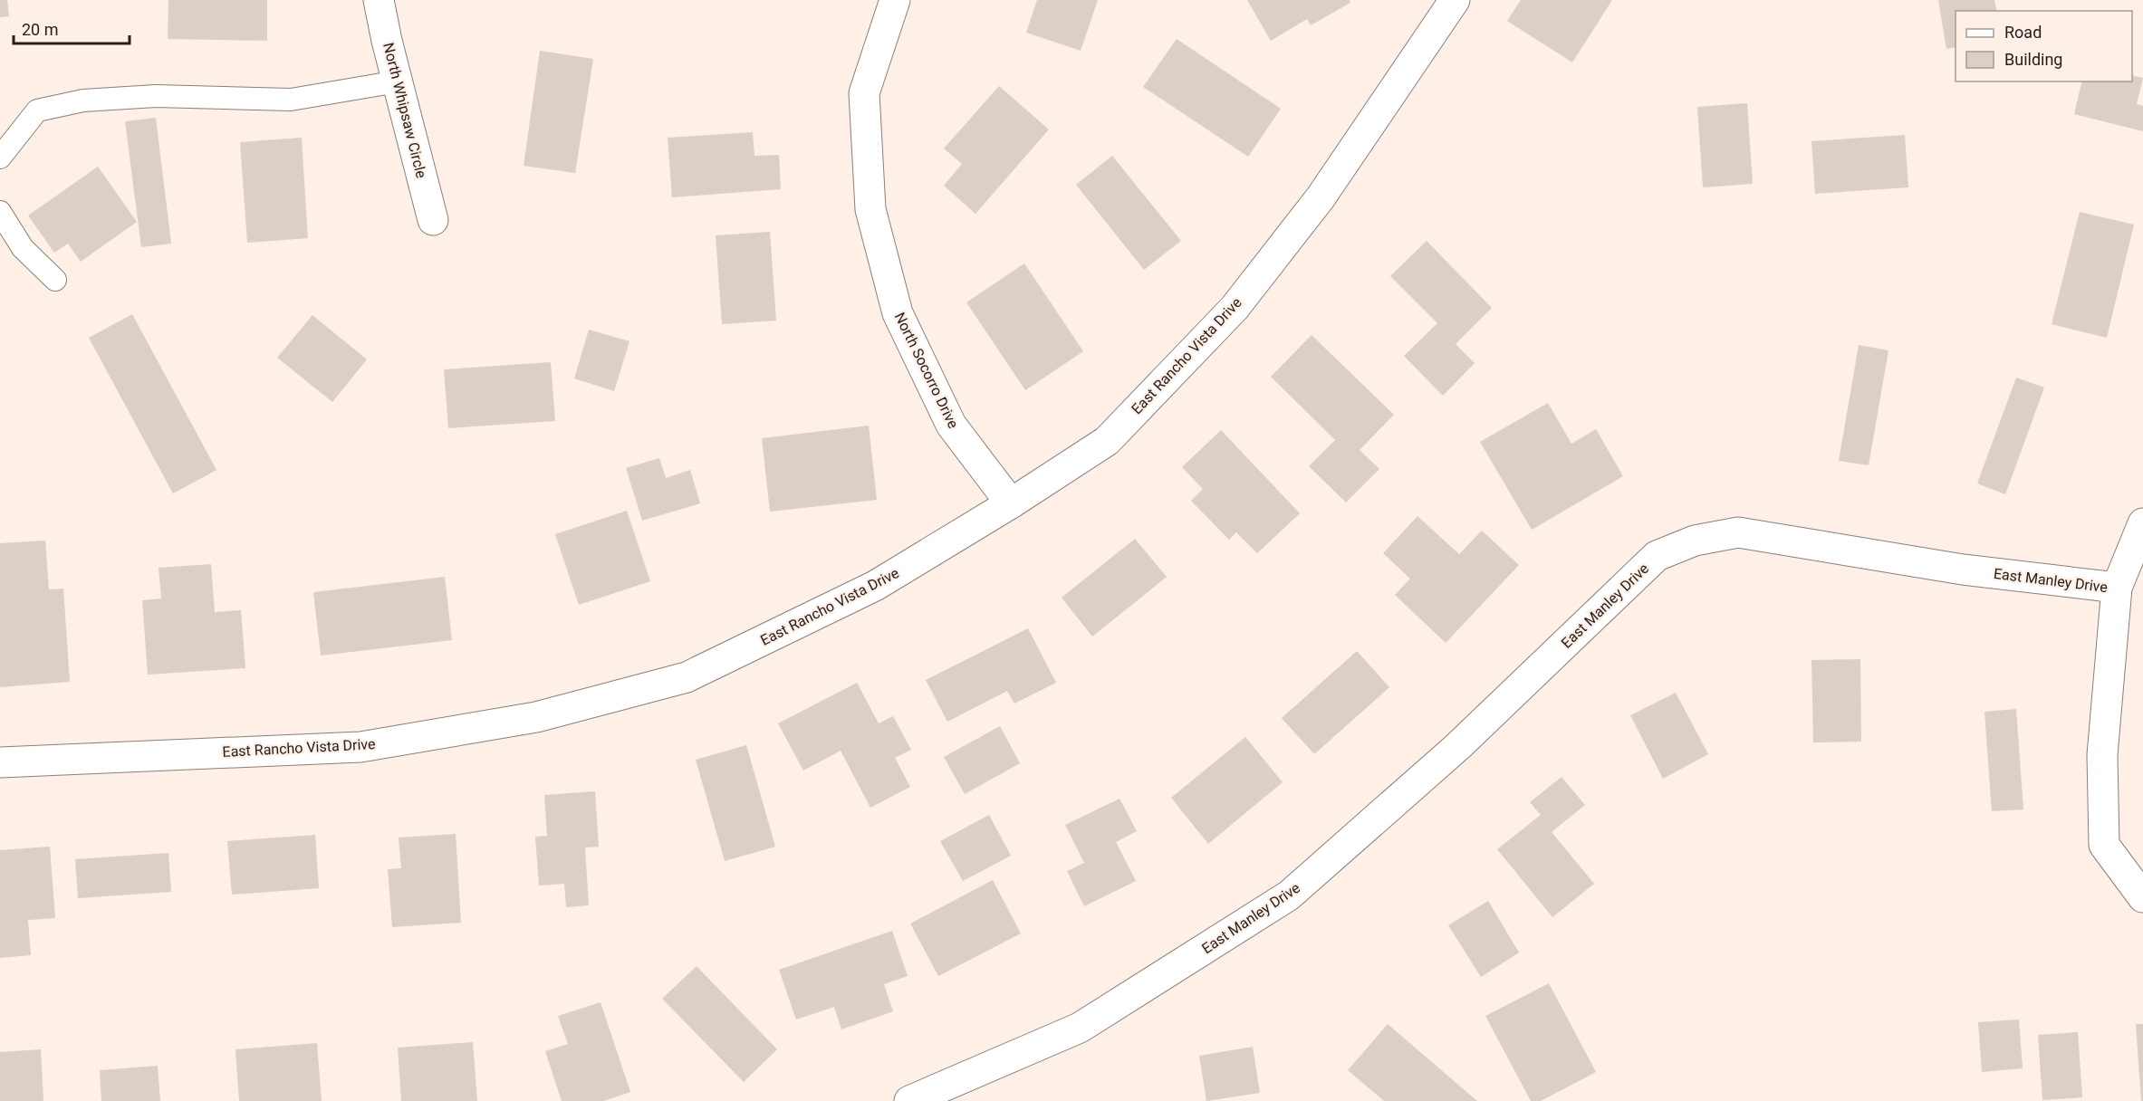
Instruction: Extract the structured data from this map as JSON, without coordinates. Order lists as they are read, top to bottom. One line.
{"streets":{"street":["North Whipsaw Circle","East Rancho Vista Drive","North Socorro Drive","East Manley Drive"]},"crossings":[["East Rancho Vista Drive","North Socorro Drive"]],"legend":["Road","Building"],"scale_bar":"20 m"}
